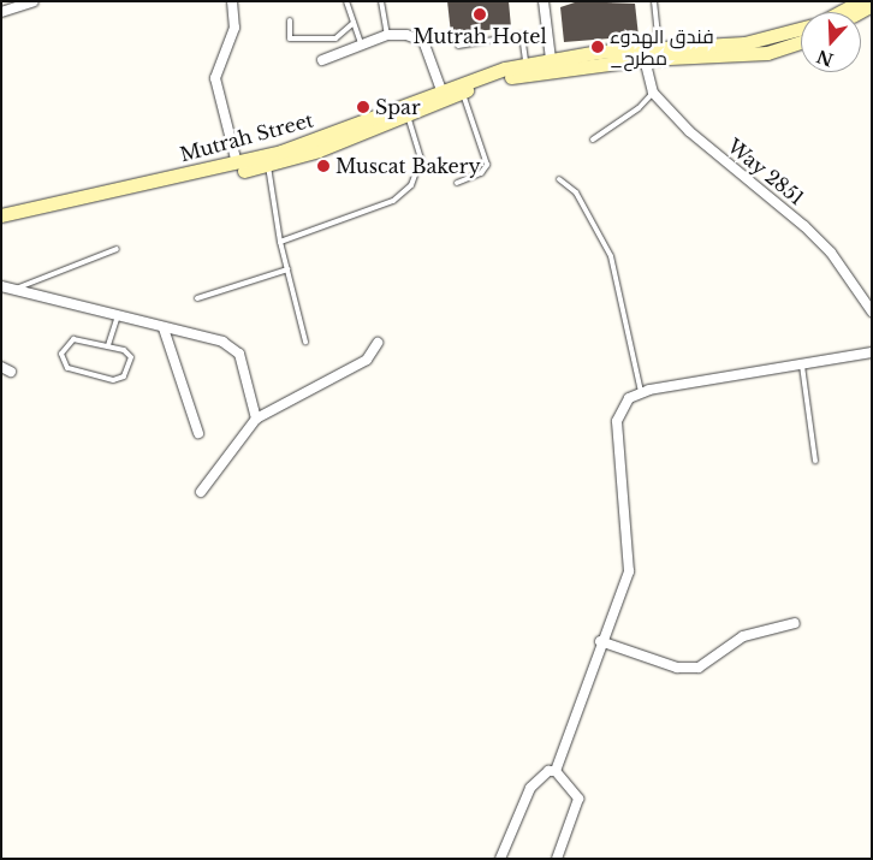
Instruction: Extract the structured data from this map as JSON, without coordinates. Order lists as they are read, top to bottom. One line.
{"streets":{"main road":["Mutrah Street"],"street":["Way 2851"]},"crossings":[["Mutrah Street","Way 2851"]],"places":["Mutrah Hotel","فندق الهدوء _مطرح","Spar","Muscat Bakery"],"north":"bottom"}
